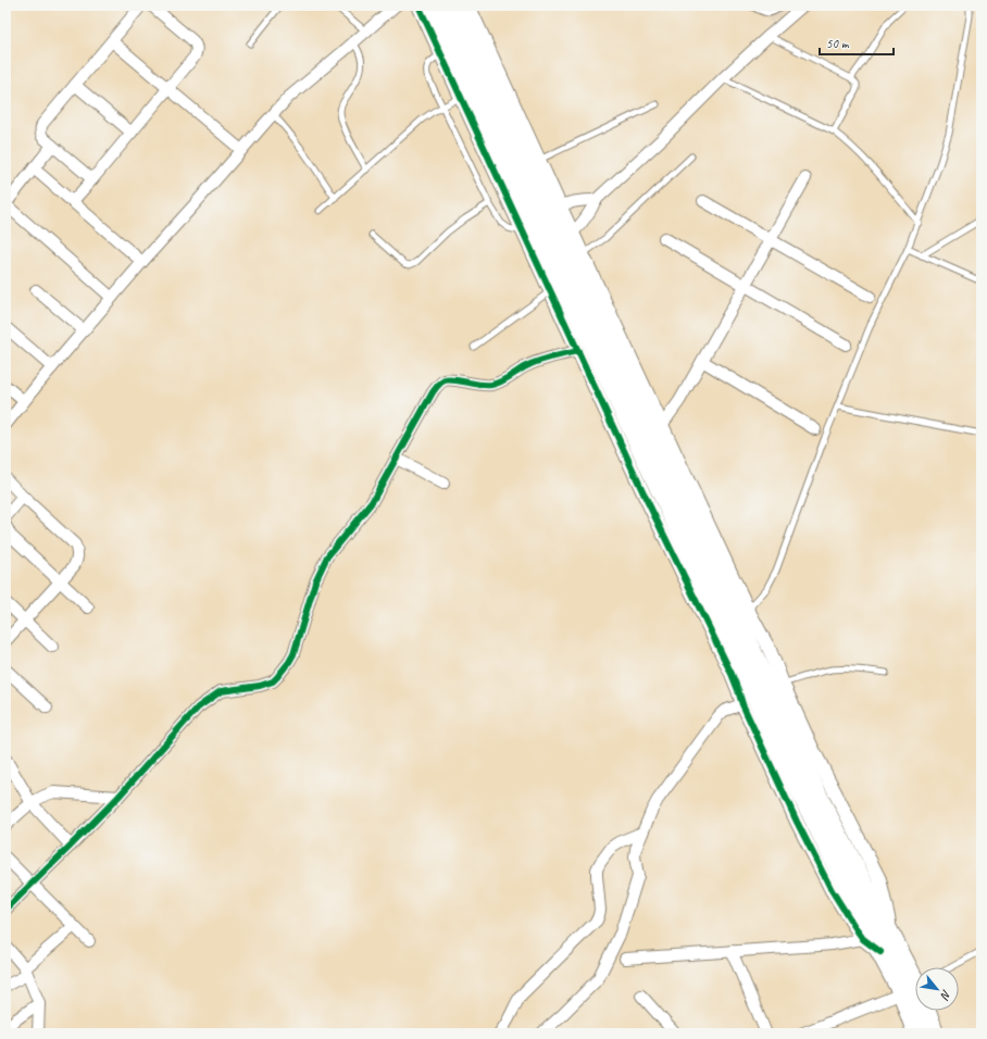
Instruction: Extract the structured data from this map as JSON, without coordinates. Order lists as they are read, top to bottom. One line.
{"scale_bar":"50 m","north":"bottom right"}
